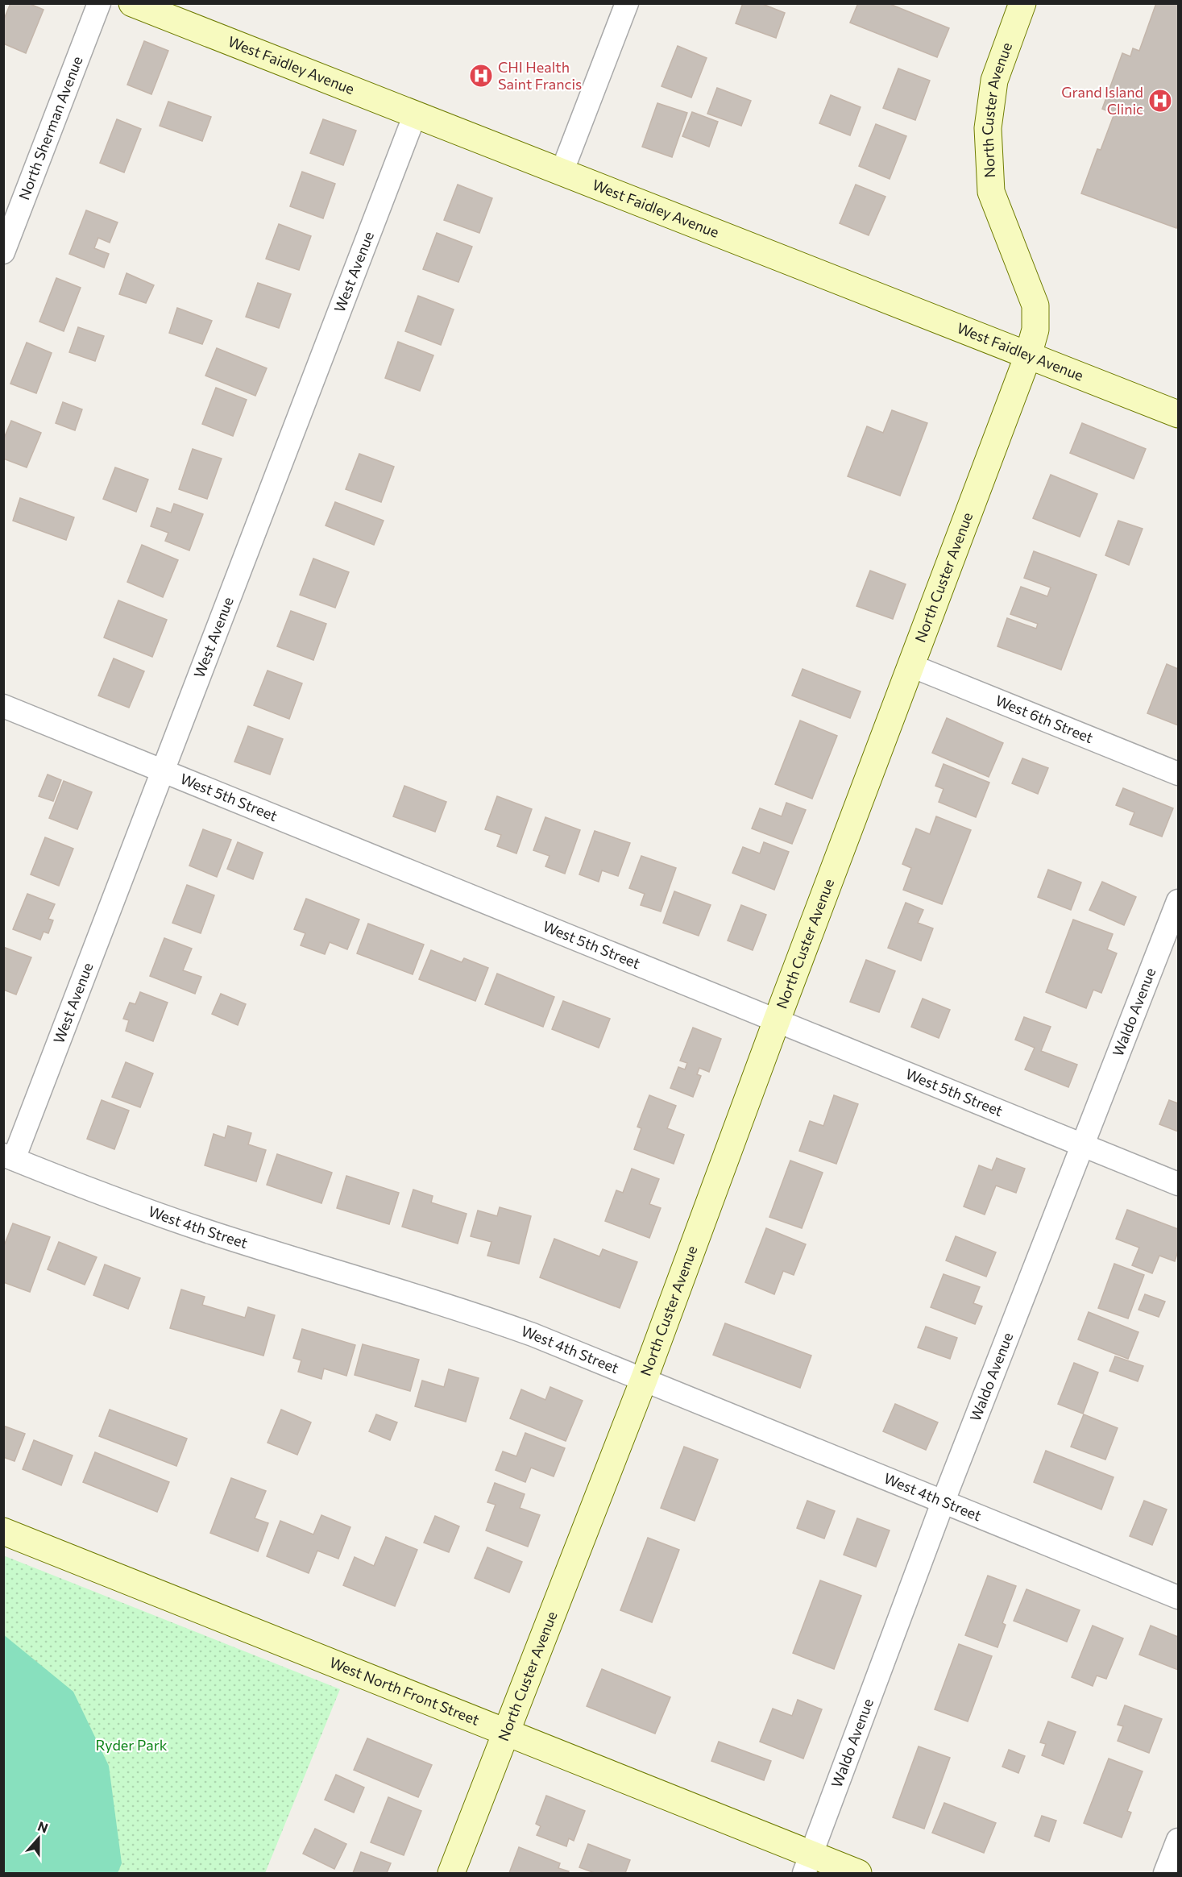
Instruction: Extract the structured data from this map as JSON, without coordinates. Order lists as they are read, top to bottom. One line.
{"streets":{"street":["West Faidley Avenue","North Custer Avenue","North Sherman Avenue","West Avenue","West 6th Street","West 5th Street","Waldo Avenue","West 4th Street","West North Front Street"]},"crossings":[["West Faidley Avenue","North Custer Avenue"],["West Faidley Avenue","West Avenue"],["North Custer Avenue","West 6th Street"],["North Custer Avenue","West 5th Street"],["North Custer Avenue","West 4th Street"],["North Custer Avenue","West North Front Street"],["West Avenue","West 5th Street"],["West Avenue","West 4th Street"],["West 5th Street","Waldo Avenue"],["Waldo Avenue","West 4th Street"],["Waldo Avenue","West North Front Street"]],"parks":["Ryder Park"],"places":{"hospital":["CHI Health Saint Francis","Grand Island Clinic"]},"north":"top"}
